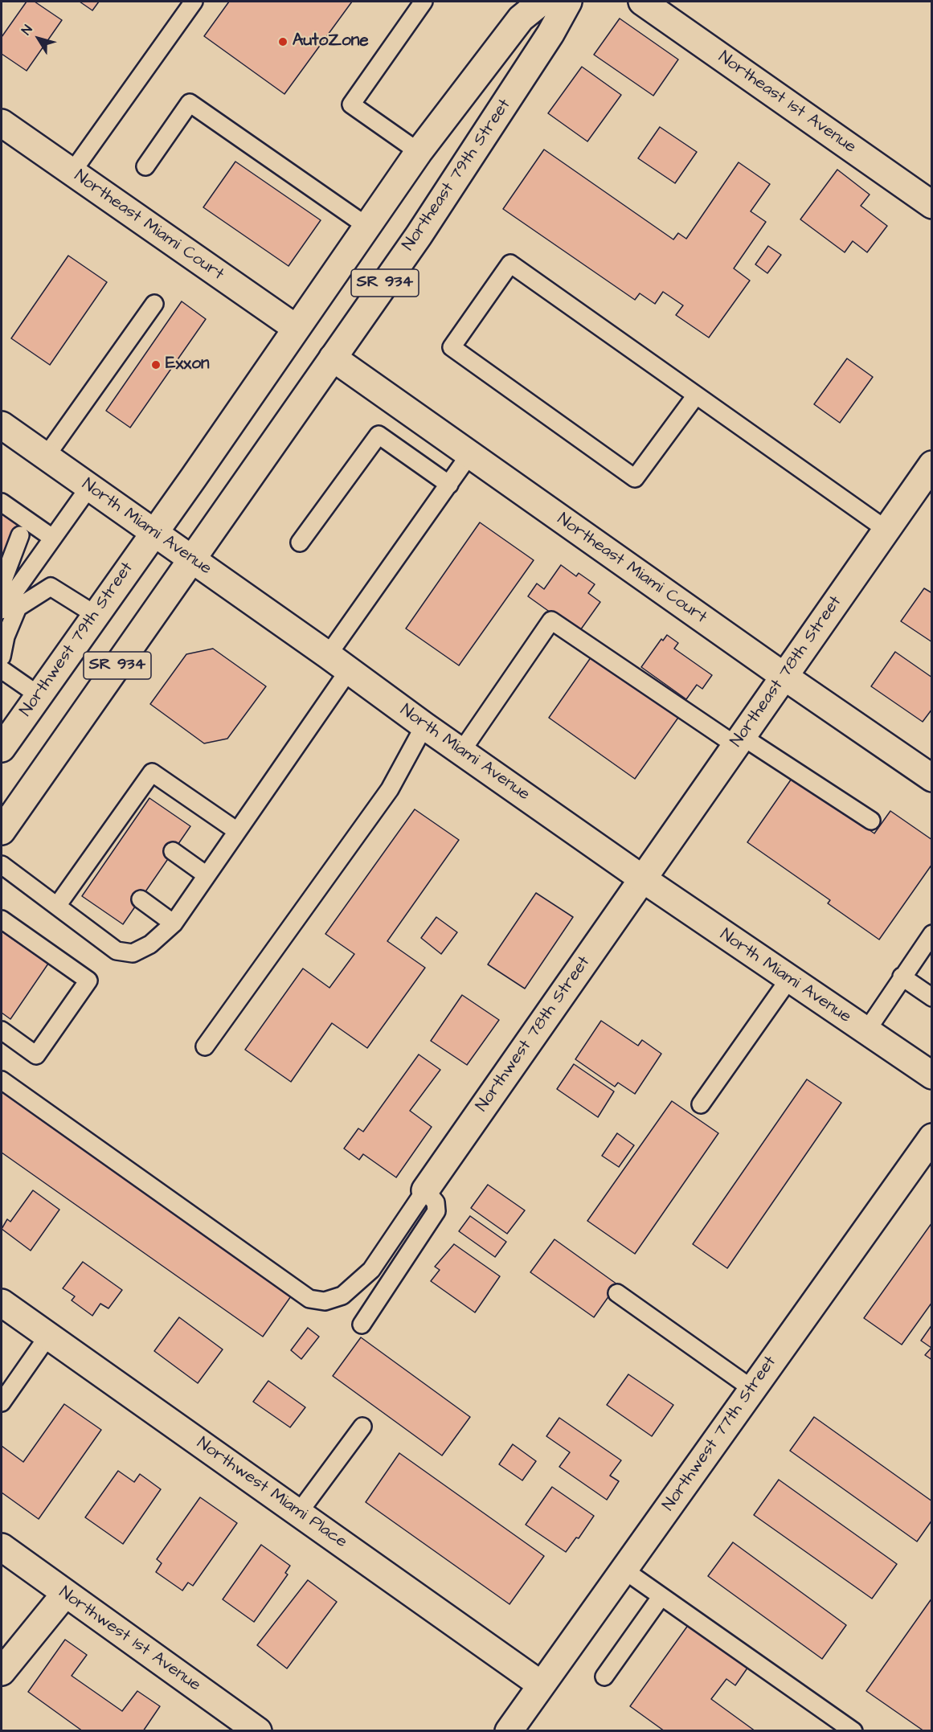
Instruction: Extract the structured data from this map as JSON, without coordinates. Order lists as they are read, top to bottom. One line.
{"streets":{"street":["Northeast 1st Avenue","Northeast 79th Street","Northeast Miami Court","SR 934","North Miami Avenue","Northwest 79th Street","Northeast 78th Street","Northwest 78th Street","Northwest 77th Street","Northwest Miami Place","Northwest 1st Avenue"]},"crossings":[["Northeast 79th Street","Northeast Miami Court"],["Northeast 79th Street","SR 934"],["Northeast 79th Street","North Miami Avenue"],["Northeast Miami Court","Northeast 78th Street"],["SR 934","North Miami Avenue"],["North Miami Avenue","Northwest 79th Street"],["North Miami Avenue","Northeast 78th Street"],["North Miami Avenue","Northwest 78th Street"],["Northeast 78th Street","Northwest 78th Street"],["Northwest 77th Street","Northwest Miami Place"]],"places":["AutoZone","Exxon"],"north":"top left"}
